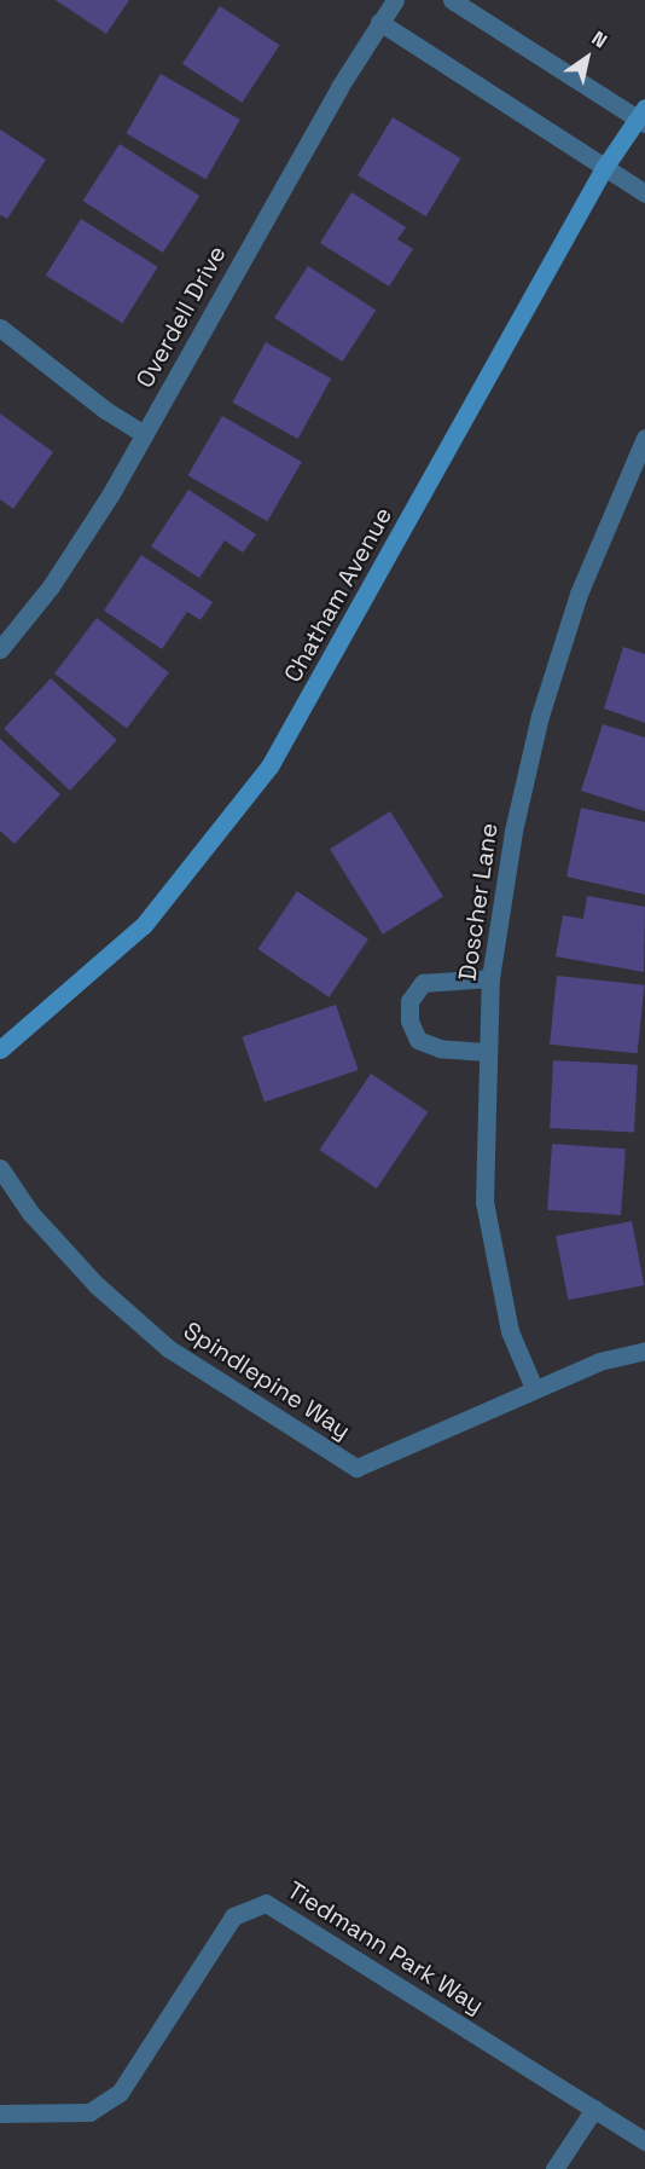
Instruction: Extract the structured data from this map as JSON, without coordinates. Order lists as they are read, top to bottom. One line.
{"streets":{"street":["Overdell Drive","Chatham Avenue","Doscher Lane","Spindlepine Way","Tiedmann Park Way"]},"crossings":[["Doscher Lane","Spindlepine Way"]],"north":"top right"}
